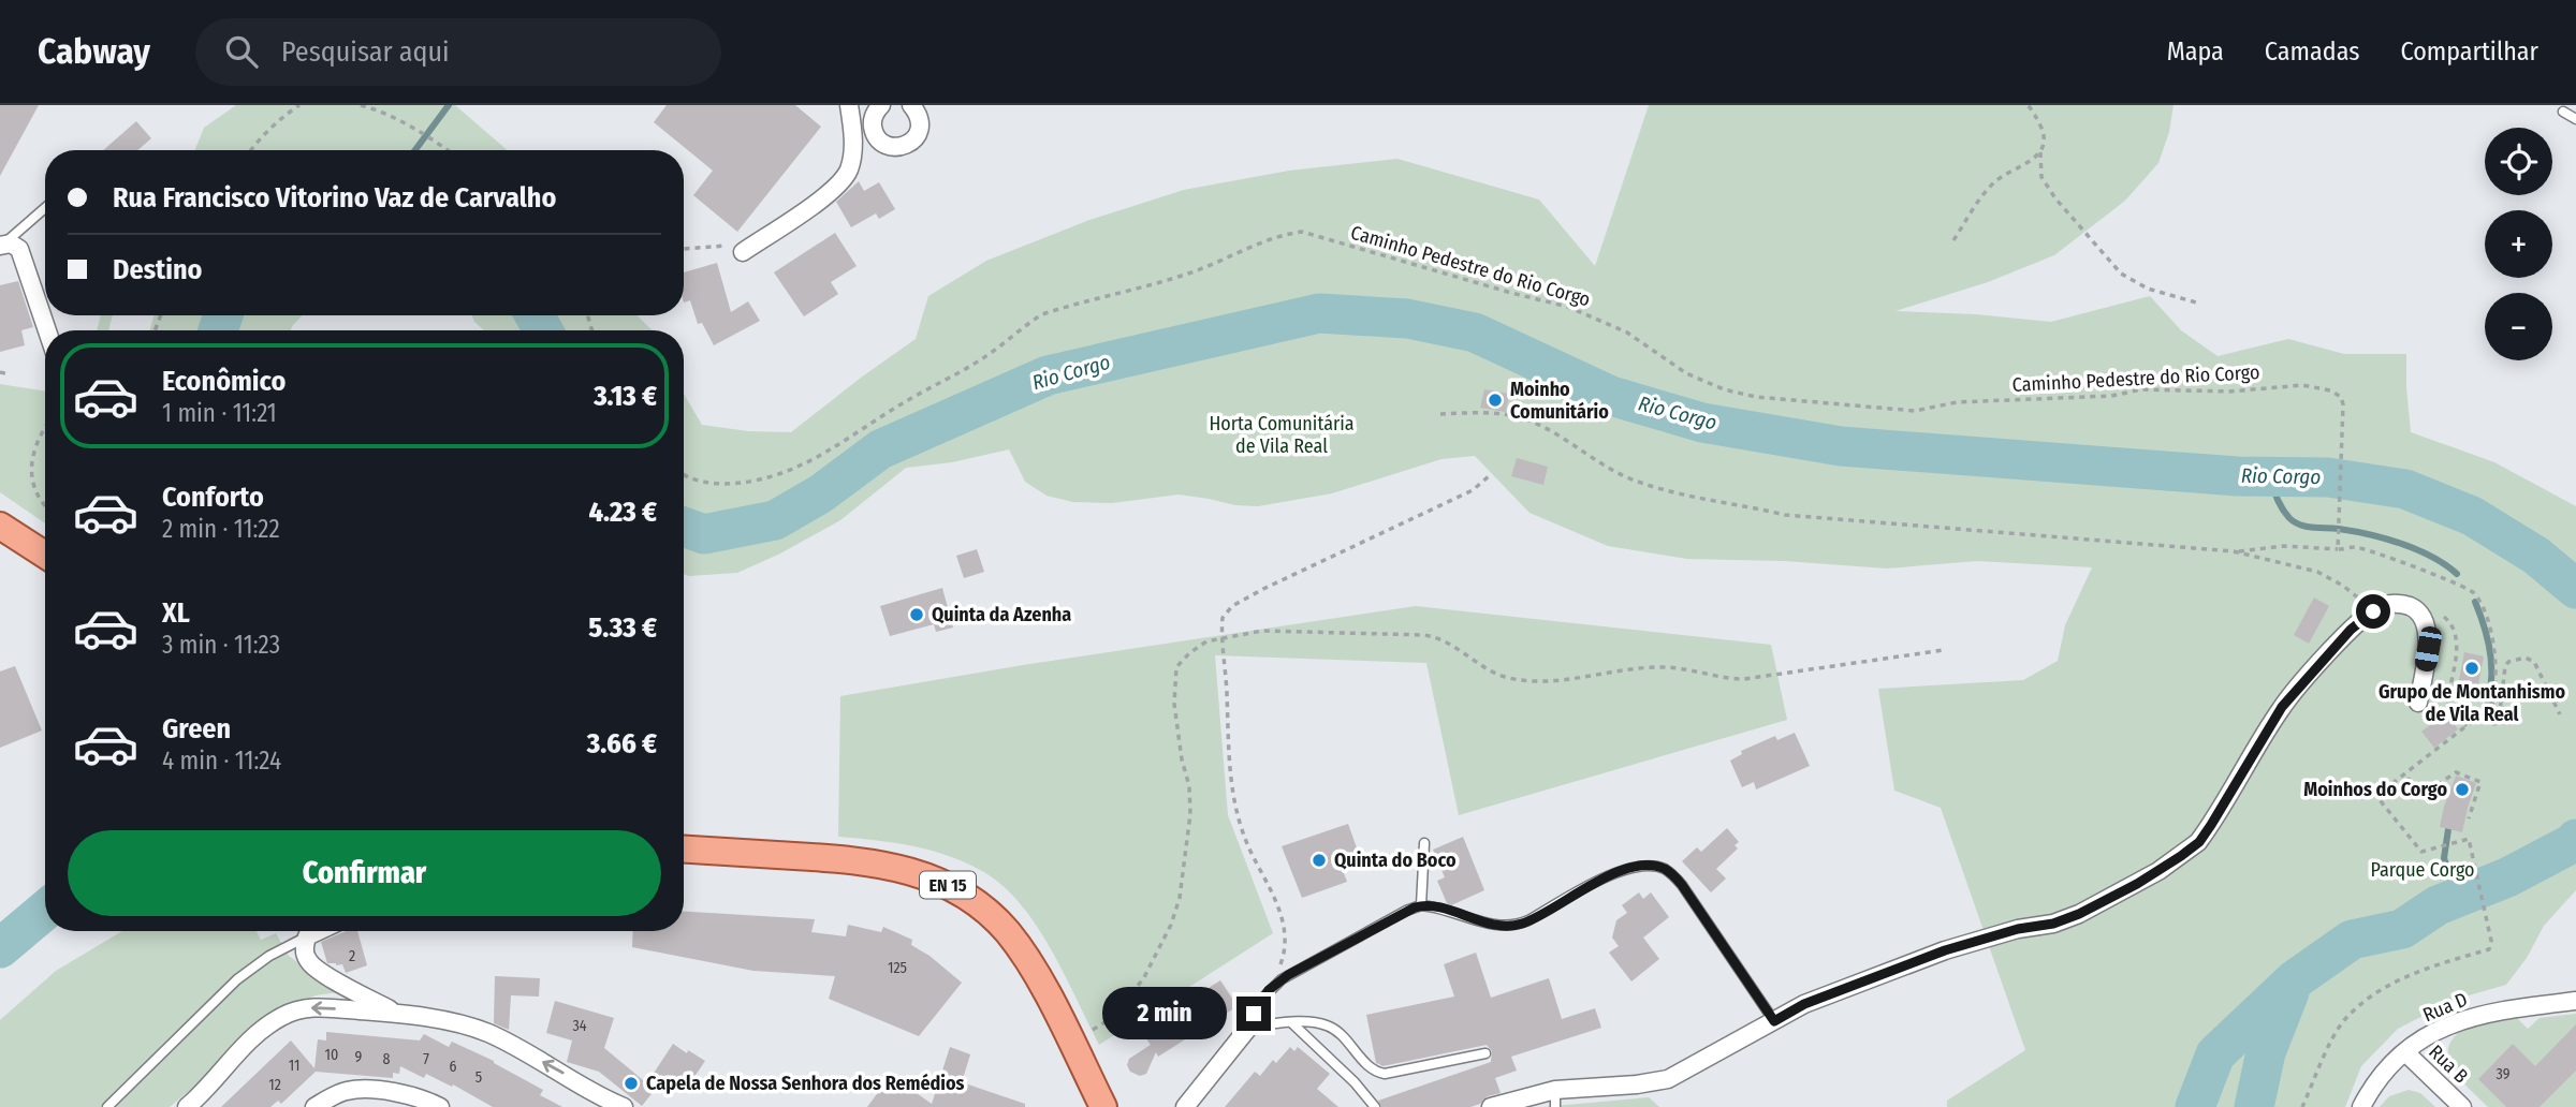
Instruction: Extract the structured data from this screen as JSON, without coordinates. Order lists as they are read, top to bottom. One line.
{"streets":{"main road":["EN 15"],"street":["Rua D","Rua B"],"path":["Caminho Pedestre do Rio Corgo"]},"crossings":[["Rua D","Rua B"]],"water":["Rio Corgo"],"parks":["Horta Comunitária de Vila Real","Parque Corgo"],"places":["Moinho Comunitário","Quinta da Azenha","Grupo de Montanhismo de Vila Real","Moinhos do Corgo","Quinta do Boco","Capela de Nossa Senhora dos Remédios"],"house_numbers":["2","125","34","10","9","8","7","11","6","39","5","12"],"page":{"header":"Cabway","search":"Pesquisar aqui","nav":["Mapa","Camadas","Compartilhar"],"map_buttons":["+","−"],"banner":["Rua Francisco Vitorino Vaz de Carvalho","Destino"],"list":[{"name":"Econômico","note":"1 min · 11:21","value":"3.13 €"},{"name":"Conforto","note":"2 min · 11:22","value":"4.23 €"},{"name":"XL","note":"3 min · 11:23","value":"5.33 €"},{"name":"Green","note":"4 min · 11:24","value":"3.66 €"}],"buttons":"Confirmar","bubble":"2 min"}}
